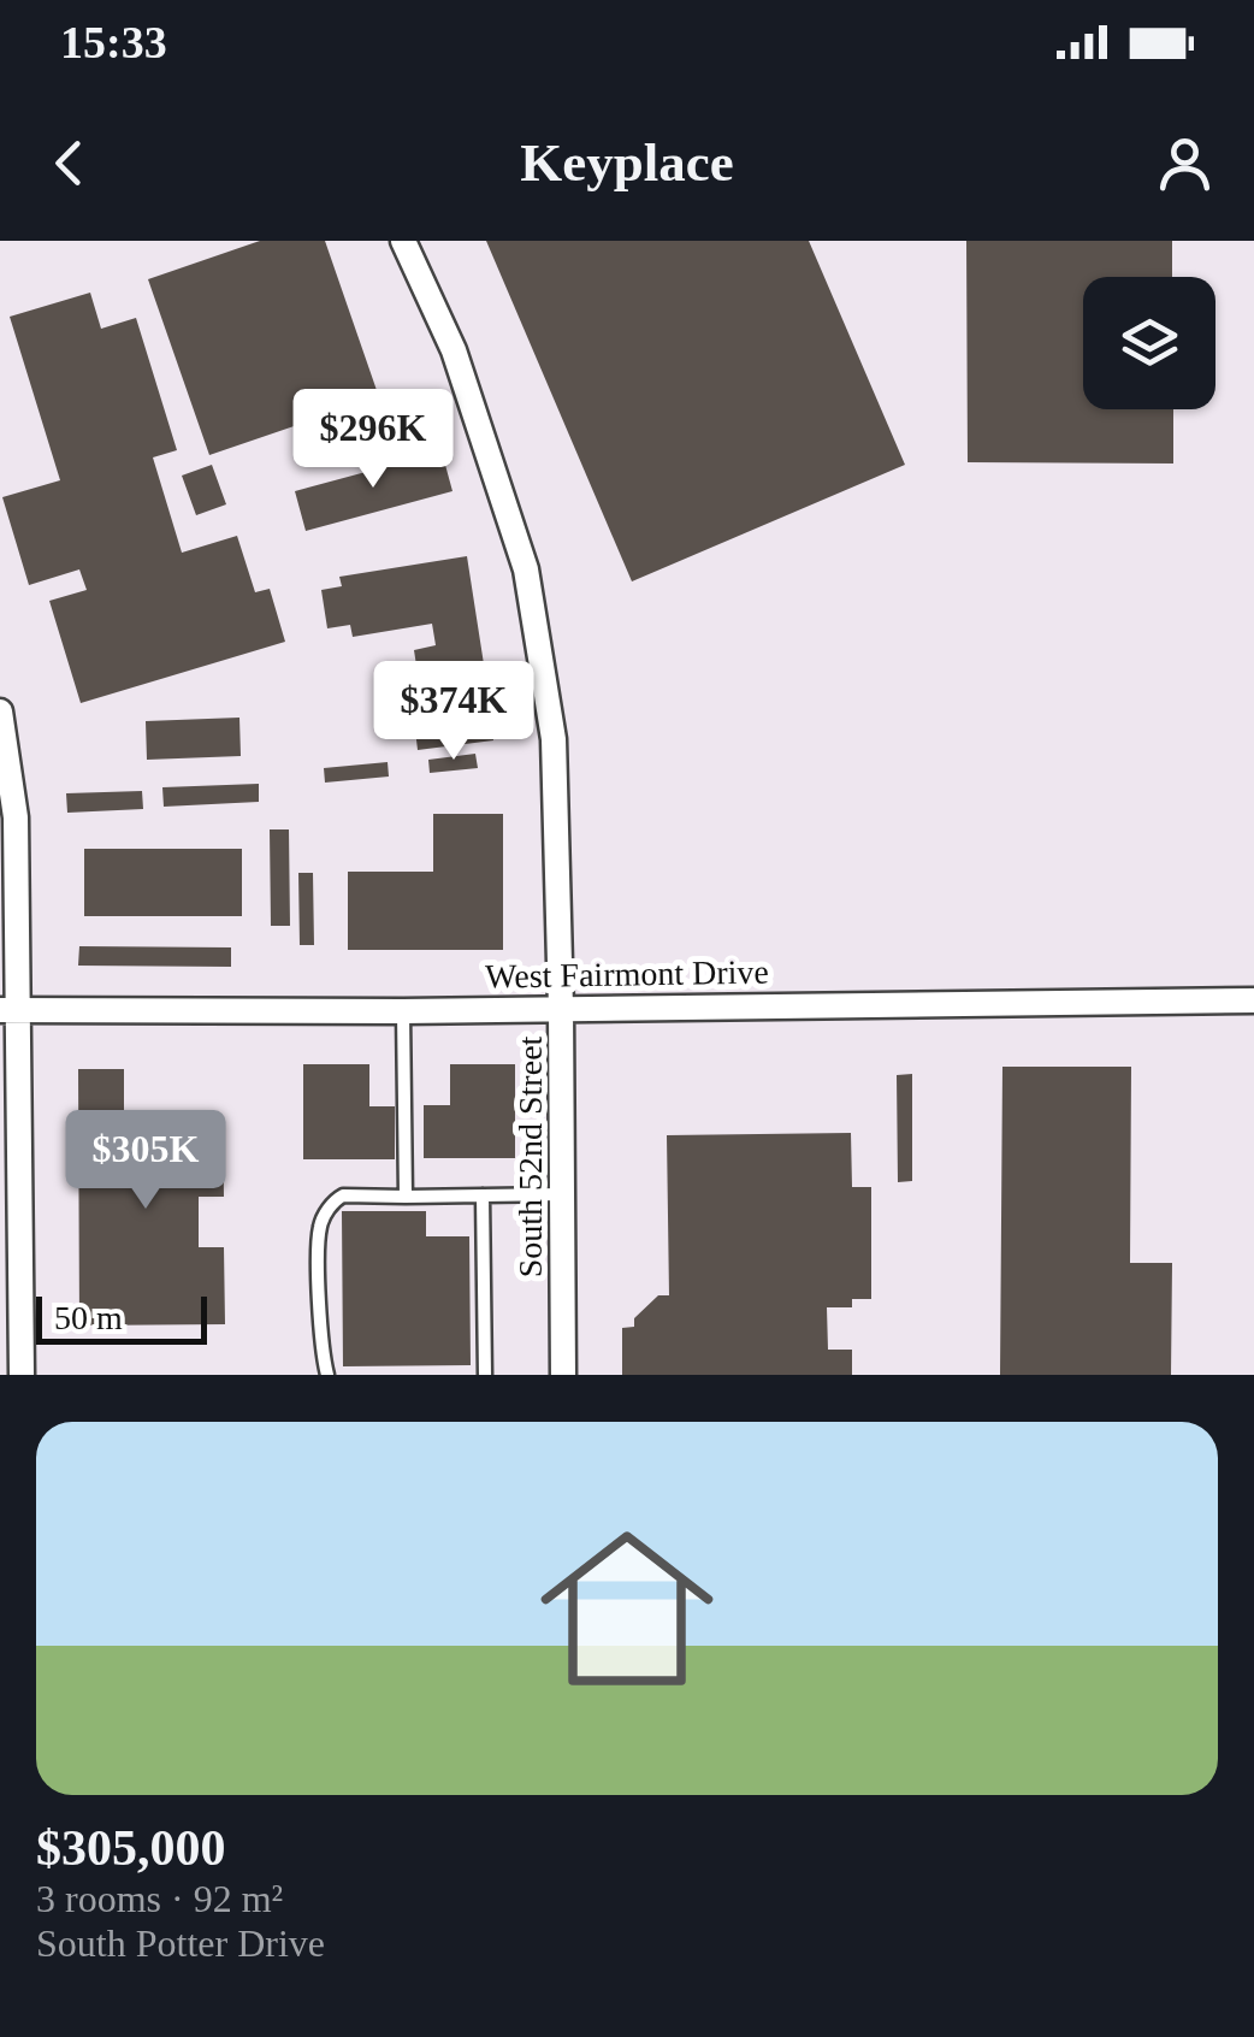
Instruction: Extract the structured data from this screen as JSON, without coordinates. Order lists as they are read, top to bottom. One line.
{"streets":{"street":["West Fairmont Drive","South 52nd Street"]},"crossings":[["West Fairmont Drive","South 52nd Street"]],"scale_bar":"50 m","page":{"status":"15:33","header":"Keyplace","price":["$296K","$374K","$305K"],"scale":"50 m","list":[{"name":"$305,000","note":"3 rooms · 92 m² · South Potter Drive"}]}}
